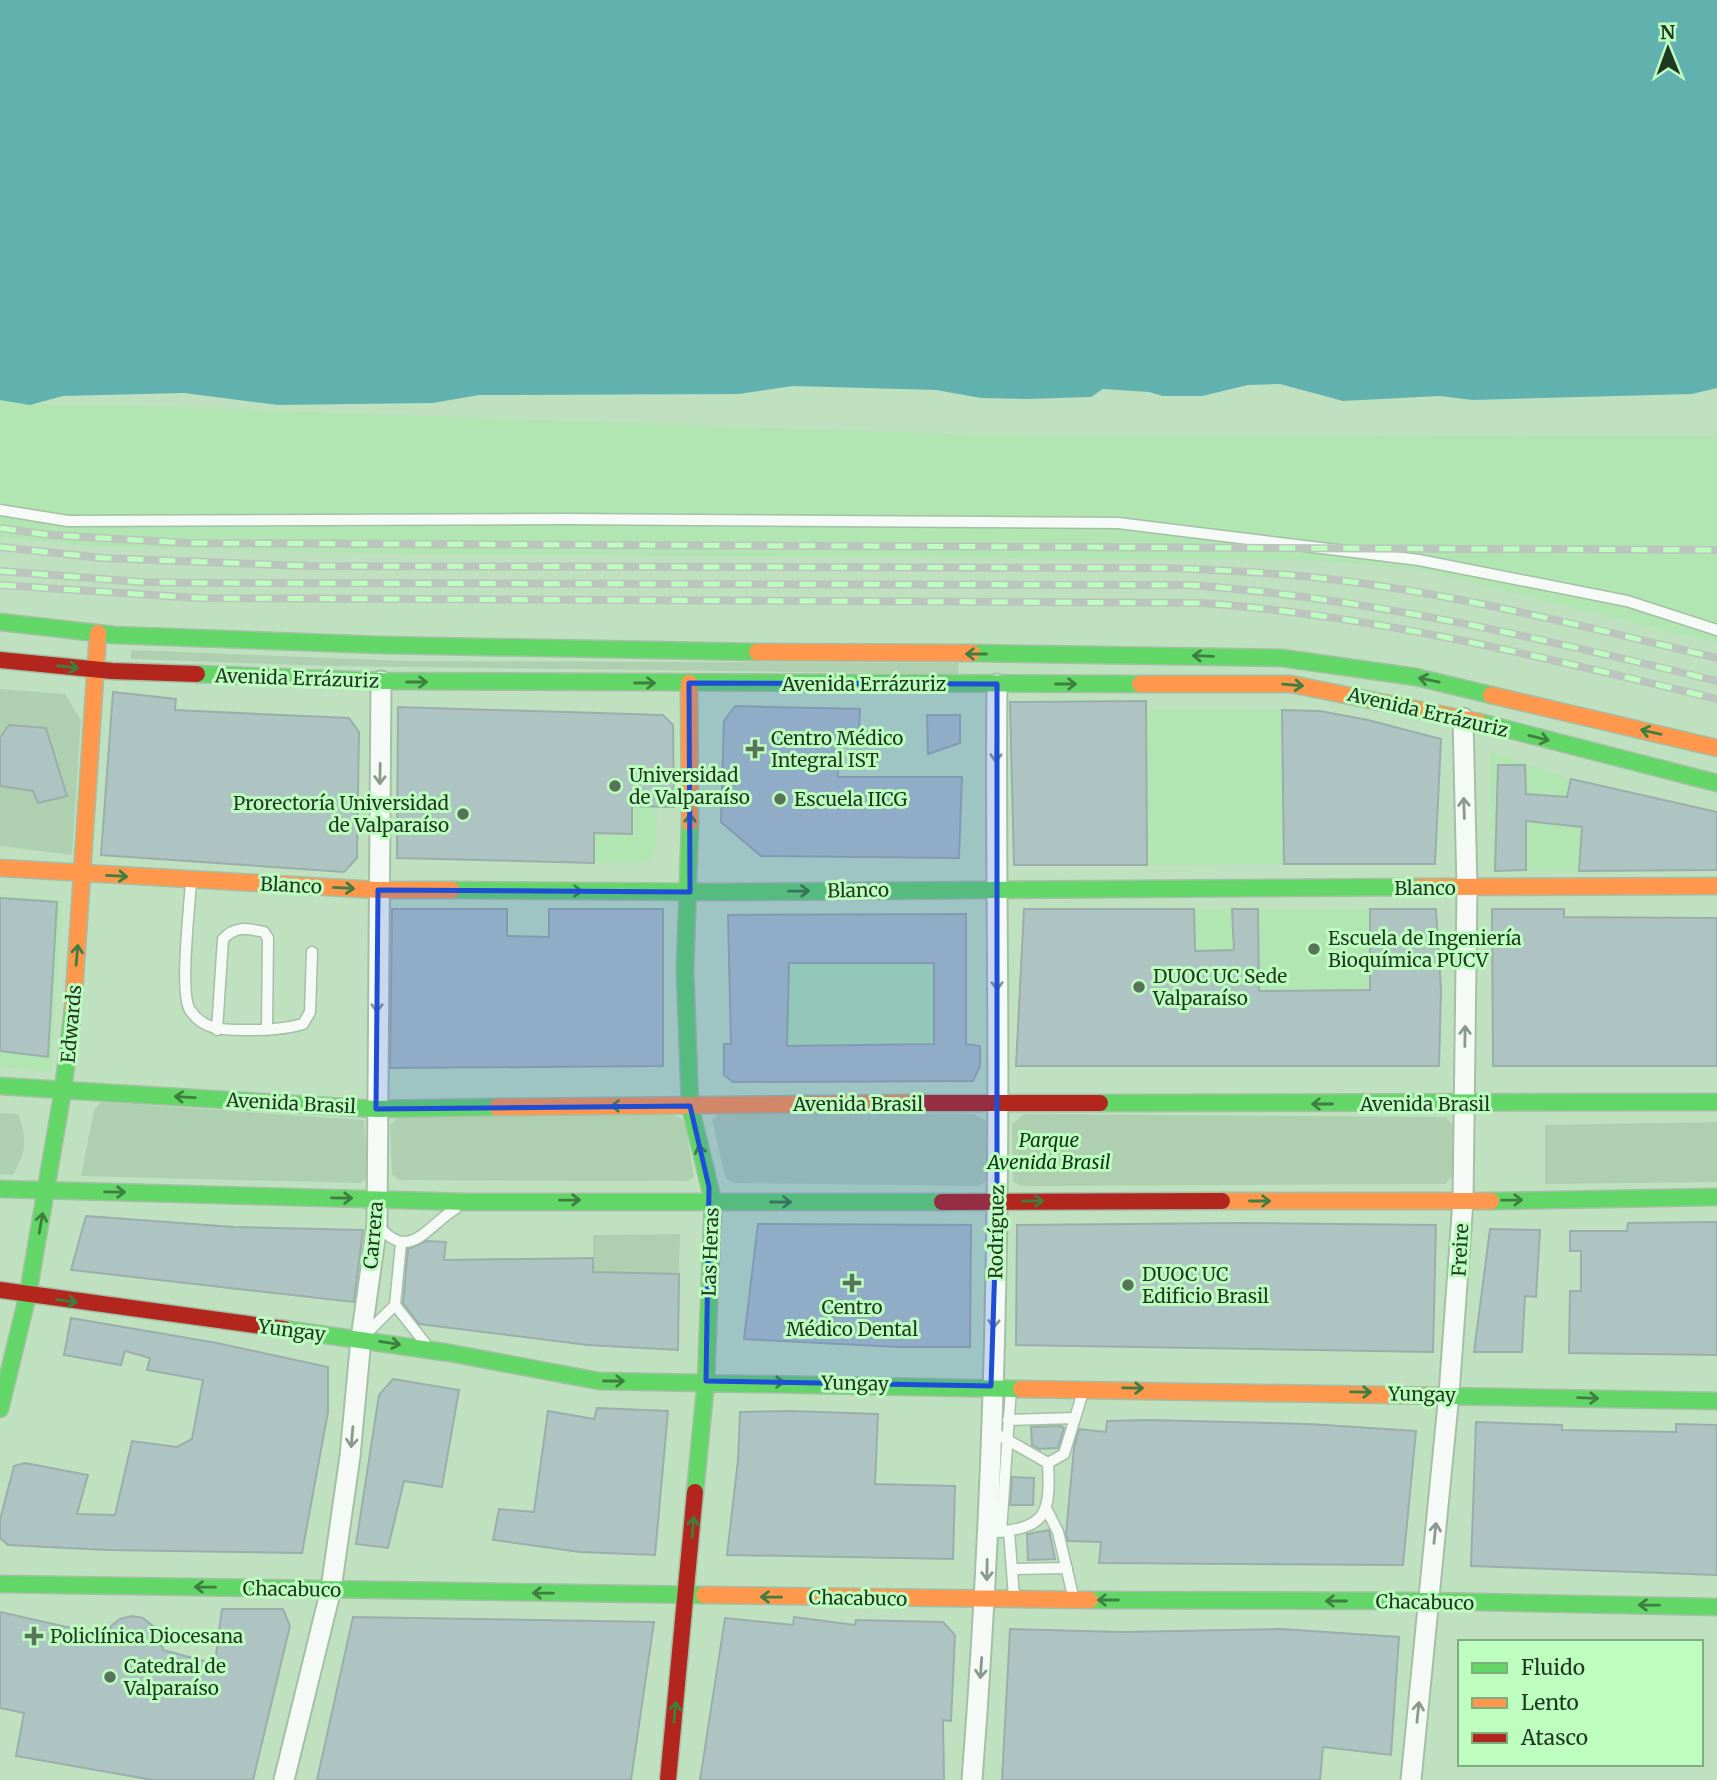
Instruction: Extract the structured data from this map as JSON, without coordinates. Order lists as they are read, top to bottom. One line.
{"streets":{"main road":["Avenida Errázuriz","Blanco","Edwards","Avenida Brasil","Las Heras","Yungay","Chacabuco"],"street":["Rodríguez","Carrera","Freire"]},"crossings":[["Avenida Errázuriz","Edwards"],["Avenida Errázuriz","Rodríguez"],["Avenida Errázuriz","Carrera"],["Avenida Errázuriz","Freire"],["Avenida Errázuriz","Las Heras"],["Blanco","Edwards"],["Blanco","Rodríguez"],["Blanco","Carrera"],["Blanco","Freire"],["Blanco","Las Heras"],["Edwards","Avenida Brasil"],["Edwards","Yungay"],["Avenida Brasil","Rodríguez"],["Avenida Brasil","Carrera"],["Avenida Brasil","Freire"],["Avenida Brasil","Las Heras"],["Rodríguez","Yungay"],["Rodríguez","Chacabuco"],["Carrera","Yungay"],["Carrera","Chacabuco"],["Freire","Yungay"],["Freire","Chacabuco"],["Las Heras","Yungay"],["Las Heras","Chacabuco"]],"one_way":["Blanco","Edwards","Rodríguez","Carrera","Freire","Las Heras","Yungay","Chacabuco"],"parks":["Parque Avenida Brasil"],"places":{"health":["Centro Médico Integral IST","Centro Médico Dental","Policlínica Diocesana"],"other":["Universidad de Valparaíso","Escuela IICG","Prorectoría Universidad de Valparaíso","Escuela de Ingeniería Bioquímica PUCV","DUOC UC Sede Valparaíso","DUOC UC Edificio Brasil","Catedral de Valparaíso"]},"legend":["Fluido","Lento","Atasco"],"north":"top"}
